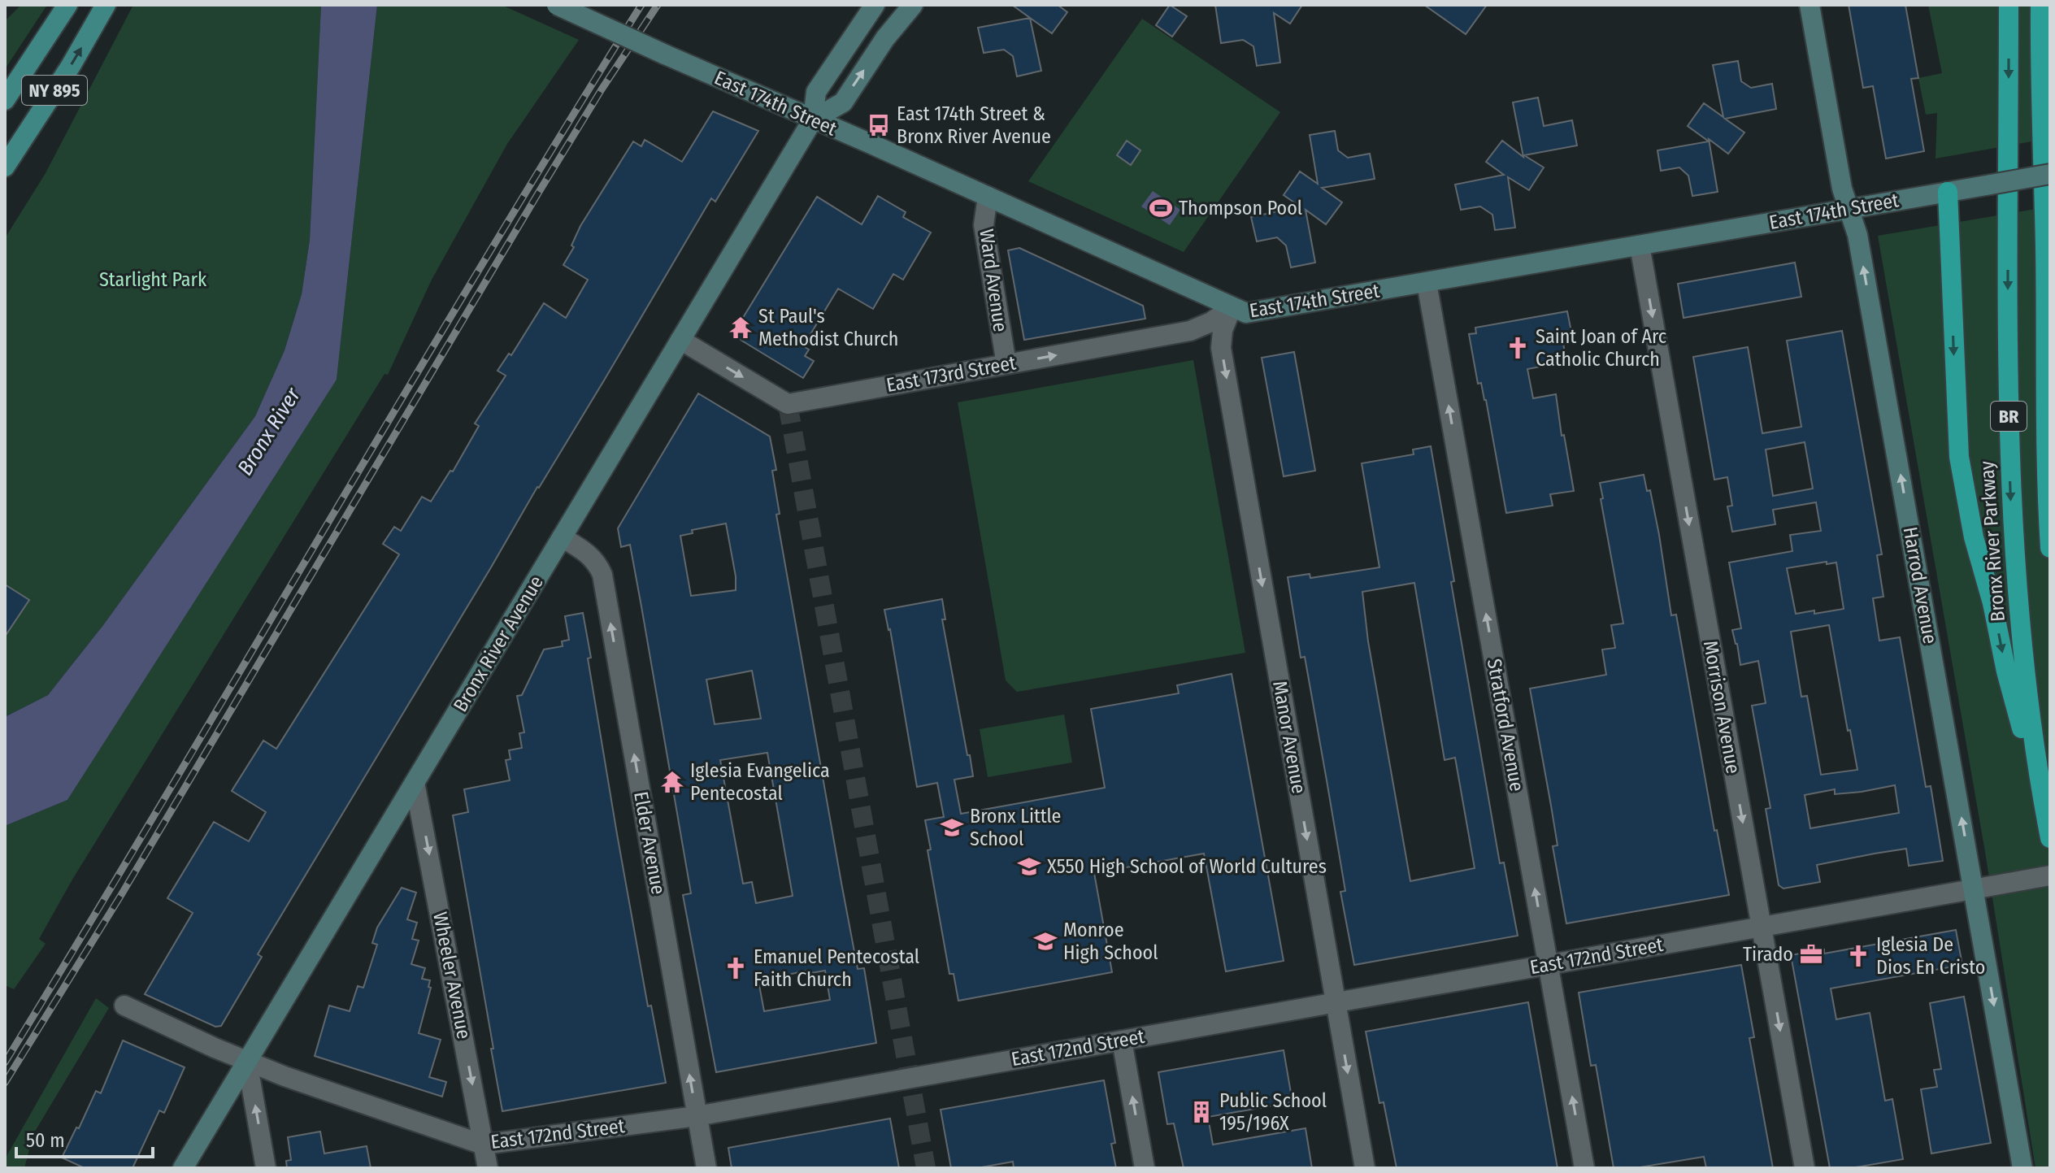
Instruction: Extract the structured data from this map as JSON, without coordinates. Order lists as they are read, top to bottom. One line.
{"streets":{"highway":["BR","Bronx River Parkway"],"main road":["NY 895","East 174th Street","Harrod Avenue","Bronx River Avenue"],"street":["Ward Avenue","East 173rd Street","Morrison Avenue","Stratford Avenue","Manor Avenue","Elder Avenue","East 172nd Street","Wheeler Avenue"]},"crossings":[["East 174th Street","Ward Avenue"],["East 174th Street","East 173rd Street"],["East 174th Street","Harrod Avenue"],["East 174th Street","Bronx River Avenue"],["East 174th Street","Morrison Avenue"],["East 174th Street","Stratford Avenue"],["East 174th Street","Manor Avenue"],["Ward Avenue","East 173rd Street"],["East 173rd Street","Bronx River Avenue"],["East 173rd Street","Manor Avenue"],["Harrod Avenue","East 172nd Street"],["Bronx River Avenue","Elder Avenue"],["Bronx River Avenue","East 172nd Street"],["Bronx River Avenue","Wheeler Avenue"],["Morrison Avenue","East 172nd Street"],["Stratford Avenue","East 172nd Street"],["Manor Avenue","East 172nd Street"],["Elder Avenue","East 172nd Street"],["East 172nd Street","Wheeler Avenue"]],"one_way":["East 173rd Street","Morrison Avenue","Stratford Avenue","Manor Avenue","Elder Avenue","Wheeler Avenue"],"water":["Bronx River"],"parks":["Starlight Park"],"places":{"bus stop":["East 174th Street & Bronx River Avenue"],"sports":["Thompson Pool"],"temple":["St Paul's Methodist Church","Iglesia Evangelica Pentecostal"],"church":["Saint Joan of Arc Catholic Church","Iglesia De Dios En Cristo","Emanuel Pentecostal Faith Church"],"school or university":["Bronx Little School","X550 High School of World Cultures","Monroe High School"],"office":["Tirado"],"building":["Public School 195/196X"]},"scale_bar":"50 m"}
